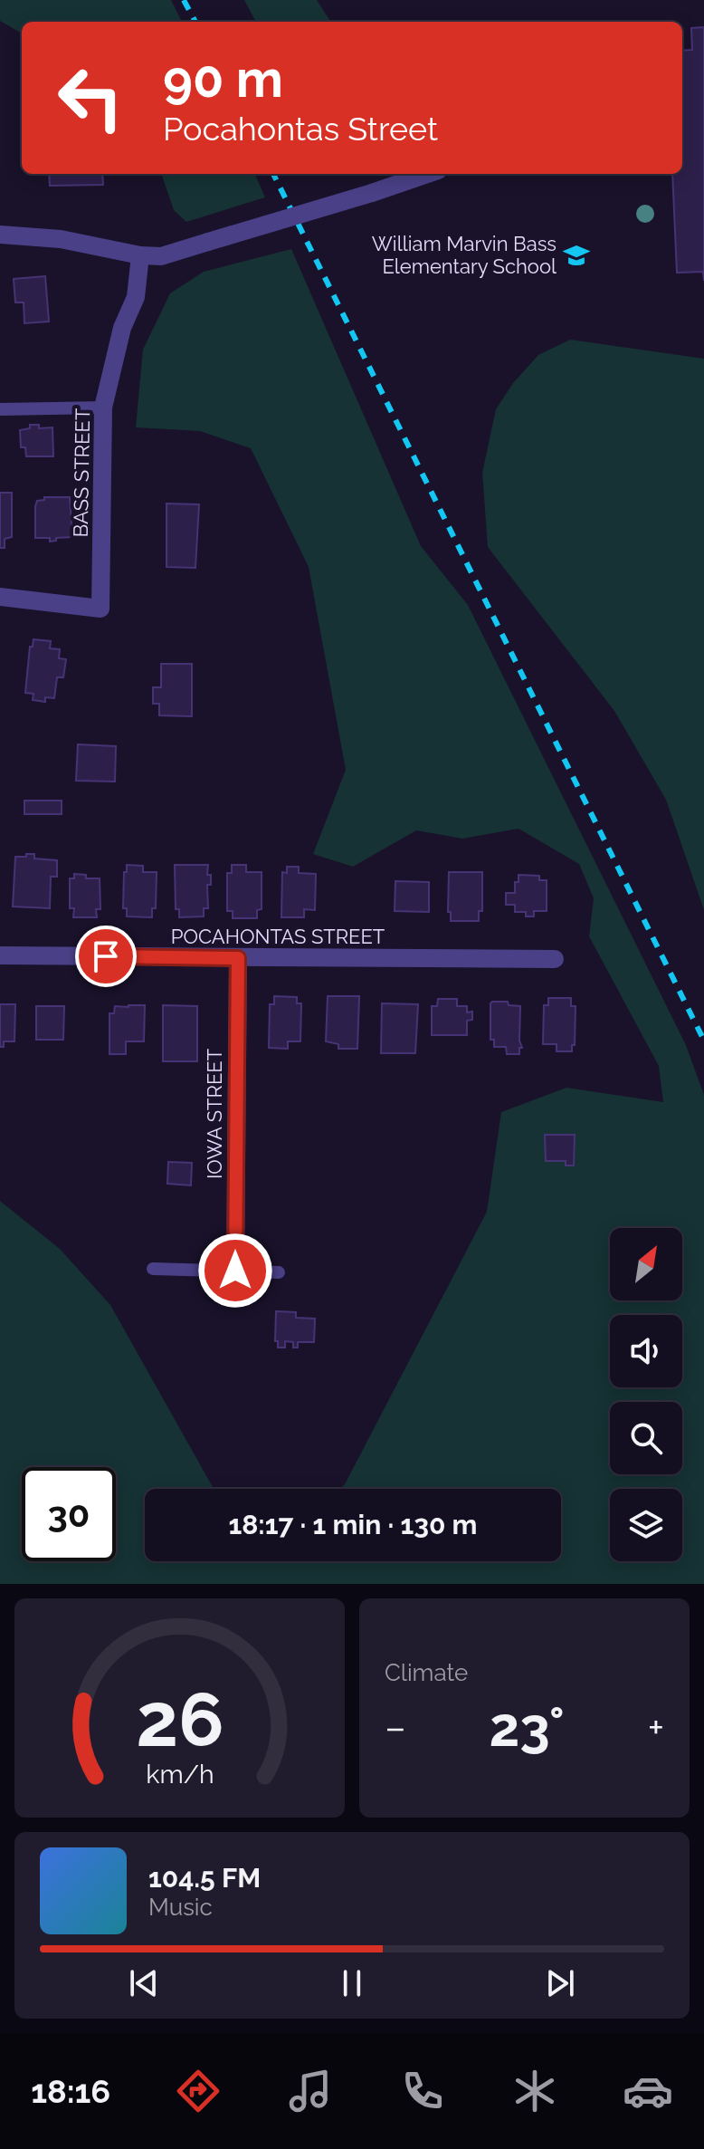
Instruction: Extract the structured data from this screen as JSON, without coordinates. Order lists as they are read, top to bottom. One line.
{"streets":{"street":["BASS STREET","POCAHONTAS STREET","IOWA STREET"]},"crossings":[["POCAHONTAS STREET","IOWA STREET"]],"places":{"school or university":["William Marvin Bass Elementary School"]},"north":"top right","page":{"turn":["90 m","Pocahontas Street"],"limit":"30","trip":"18:17 · 1 min · 130 m","tile":"Climate","heat":["−","23°","+"],"song":["104.5 FM","Music"],"tabs":"18:16","gauge":["26","km/h"]}}
